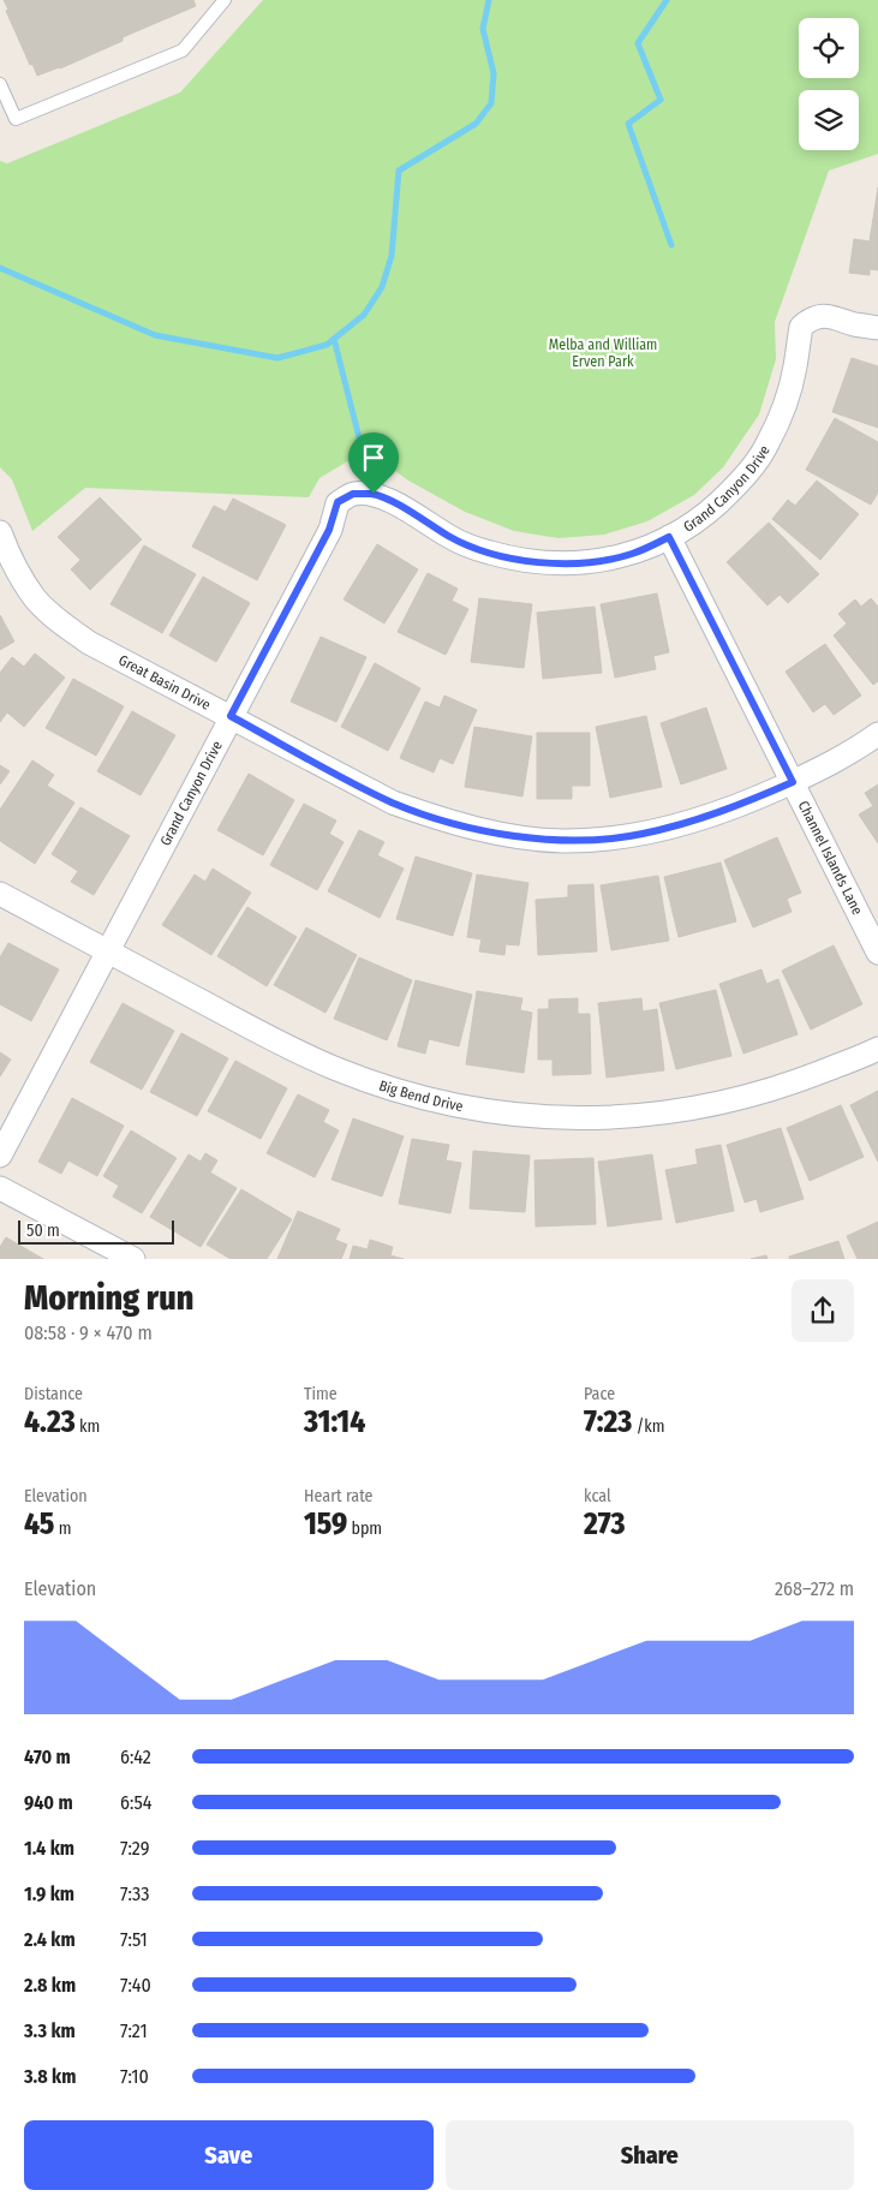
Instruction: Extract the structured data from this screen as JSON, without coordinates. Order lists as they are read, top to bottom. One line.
{"streets":{"street":["Grand Canyon Drive","Great Basin Drive","Channel Islands Lane","Big Bend Drive"]},"crossings":[["Grand Canyon Drive","Great Basin Drive"],["Grand Canyon Drive","Channel Islands Lane"],["Grand Canyon Drive","Big Bend Drive"],["Great Basin Drive","Channel Islands Lane"]],"parks":["Melba and William Erven Park"],"scale_bar":"50 m","page":{"scale":"50 m","heading":["Morning run","08:58 · 9 × 470 m"],"stats":[["Distance","4.23 km"],["Time","31:14"],["Pace","7:23 /km"],["Elevation","45 m"],["Heart rate","159 bpm"],["kcal","273"]],"chart":["Elevation","268–272 m"],"list":[{"name":"470 m","note":"6:42"},{"name":"940 m","note":"6:54"},{"name":"1.4 km","note":"7:29"},{"name":"1.9 km","note":"7:33"},{"name":"2.4 km","note":"7:51"},{"name":"2.8 km","note":"7:40"},{"name":"3.3 km","note":"7:21"},{"name":"3.8 km","note":"7:10"}],"buttons":["Save","Share"]}}
